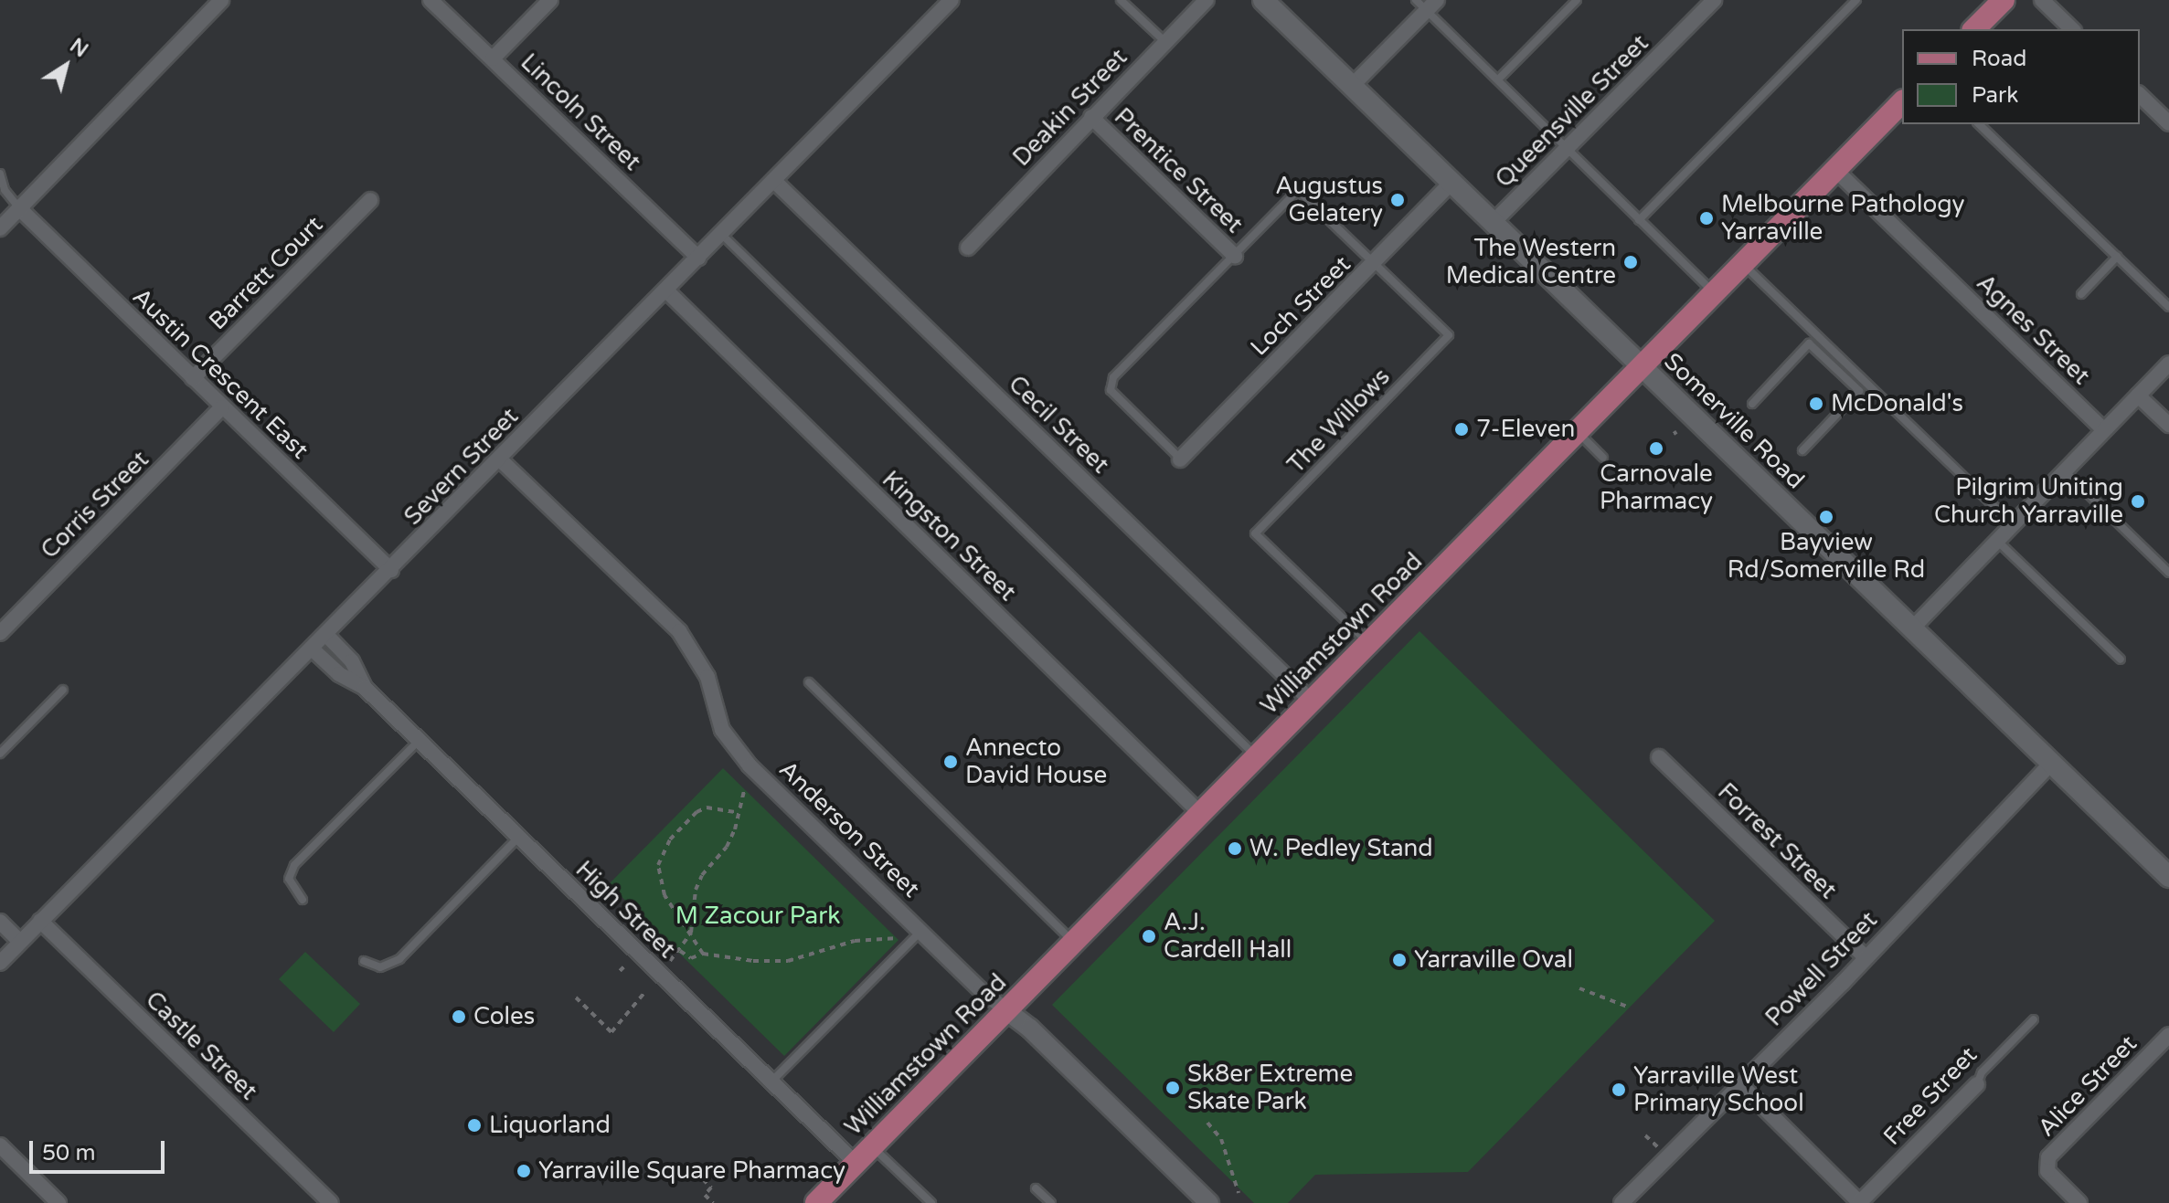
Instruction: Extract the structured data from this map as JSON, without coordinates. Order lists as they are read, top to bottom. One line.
{"streets":{"main road":["Somerville Road","Williamstown Road"],"street":["Deakin Street","Queensville Street","Lincoln Street","Prentice Street","Barrett Court","Loch Street","Agnes Street","Austin Crescent East","Cecil Street","Severn Street","Corris Street","Kingston Street","Anderson Street","Forrest Street","High Street","Powell Street","Castle Street","Alice Street","Free Street"],"lane":["The Willows"]},"crossings":[["Deakin Street","Prentice Street"],["Queensville Street","Somerville Road"],["Lincoln Street","Severn Street"],["Barrett Court","Austin Crescent East"],["Loch Street","The Willows"],["Loch Street","Somerville Road"],["Agnes Street","Williamstown Road"],["Austin Crescent East","Severn Street"],["Austin Crescent East","Corris Street"],["The Willows","Williamstown Road"],["Somerville Road","Williamstown Road"],["Somerville Road","Powell Street"],["Cecil Street","Severn Street"],["Cecil Street","Williamstown Road"],["Severn Street","Kingston Street"],["Severn Street","Anderson Street"],["Severn Street","High Street"],["Severn Street","Castle Street"],["Kingston Street","Williamstown Road"],["Williamstown Road","Anderson Street"],["Williamstown Road","High Street"],["Forrest Street","Powell Street"]],"parks":["M Zacour Park"],"places":["Augustus Gelatery","Melbourne Pathology Yarraville","The Western Medical Centre","McDonald's","7-Eleven","Carnovale Pharmacy","Pilgrim Uniting Church Yarraville","Bayview Rd/Somerville Rd","Annecto David House","W. Pedley Stand","A.J. Cardell Hall","Yarraville Oval","Coles","Sk8er Extreme Skate Park","Yarraville West Primary School","Liquorland","Yarraville Square Pharmacy"],"legend":["Road","Park"],"scale_bar":"50 m","north":"top right"}
